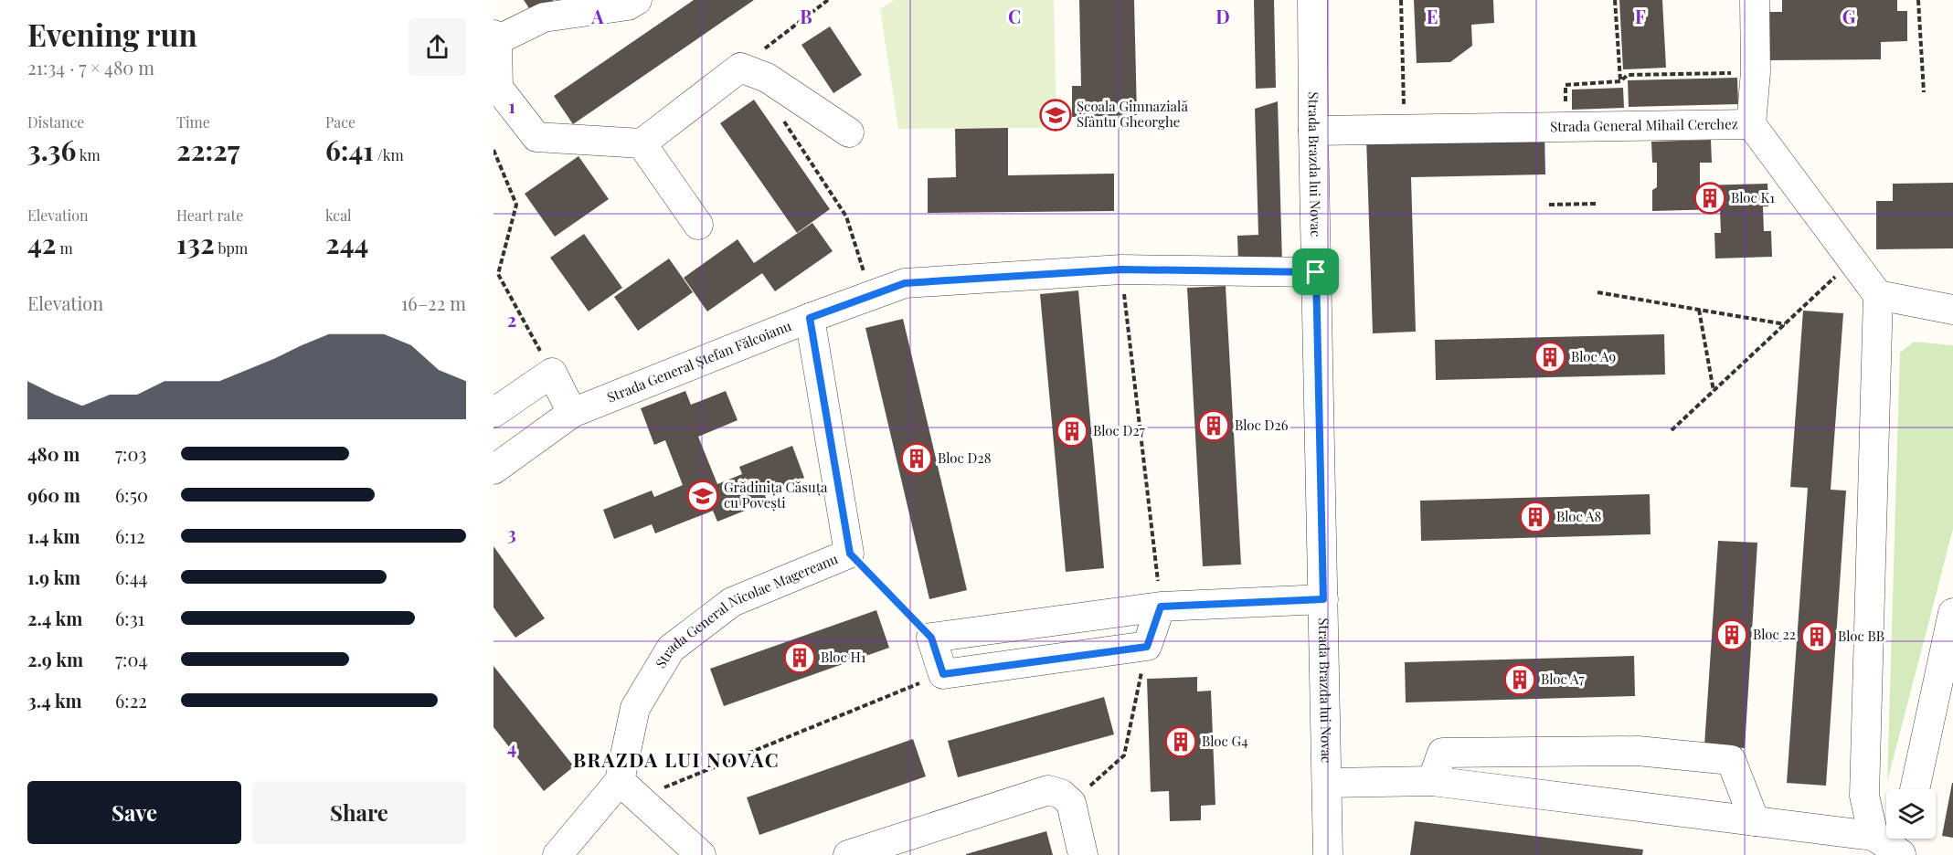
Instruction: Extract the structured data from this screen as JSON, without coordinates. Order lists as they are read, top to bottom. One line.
{"streets":{"street":["Strada General Mihail Cerchez","Strada Brazda lui Novac","Strada General Ștefan Fălcoianu","Strada General Nicolae Magereanu"]},"crossings":[["Strada General Mihail Cerchez","Strada Brazda lui Novac"],["Strada Brazda lui Novac","Strada General Ștefan Fălcoianu"],["Strada General Ștefan Fălcoianu","Strada General Nicolae Magereanu"]],"districts":["BRAZDA LUI NOVAC"],"places":{"school or university":["Școala Gimnazială Sfântu Gheorghe","Grădinița Căsuța cu Povești"],"building":["Bloc K1","Bloc A9","Bloc D26","Bloc D27","Bloc D28","Bloc A8","Bloc 22","Bloc BB","Bloc H1","Bloc A7","Bloc G4"]},"page":{"heading":["Evening run","21:34 · 7 × 480 m"],"stats":[["Distance","3.36 km"],["Time","22:27"],["Pace","6:41 /km"],["Elevation","42 m"],["Heart rate","132 bpm"],["kcal","244"]],"chart":["Elevation","16–22 m"],"list":[{"name":"480 m","note":"7:03"},{"name":"960 m","note":"6:50"},{"name":"1.4 km","note":"6:12"},{"name":"1.9 km","note":"6:44"},{"name":"2.4 km","note":"6:31"},{"name":"2.9 km","note":"7:04"},{"name":"3.4 km","note":"6:22"}],"buttons":["Save","Share"]},"grid":{"columns":["A","B","C","D","E","F","G"],"rows":["1","2","3","4"]}}
